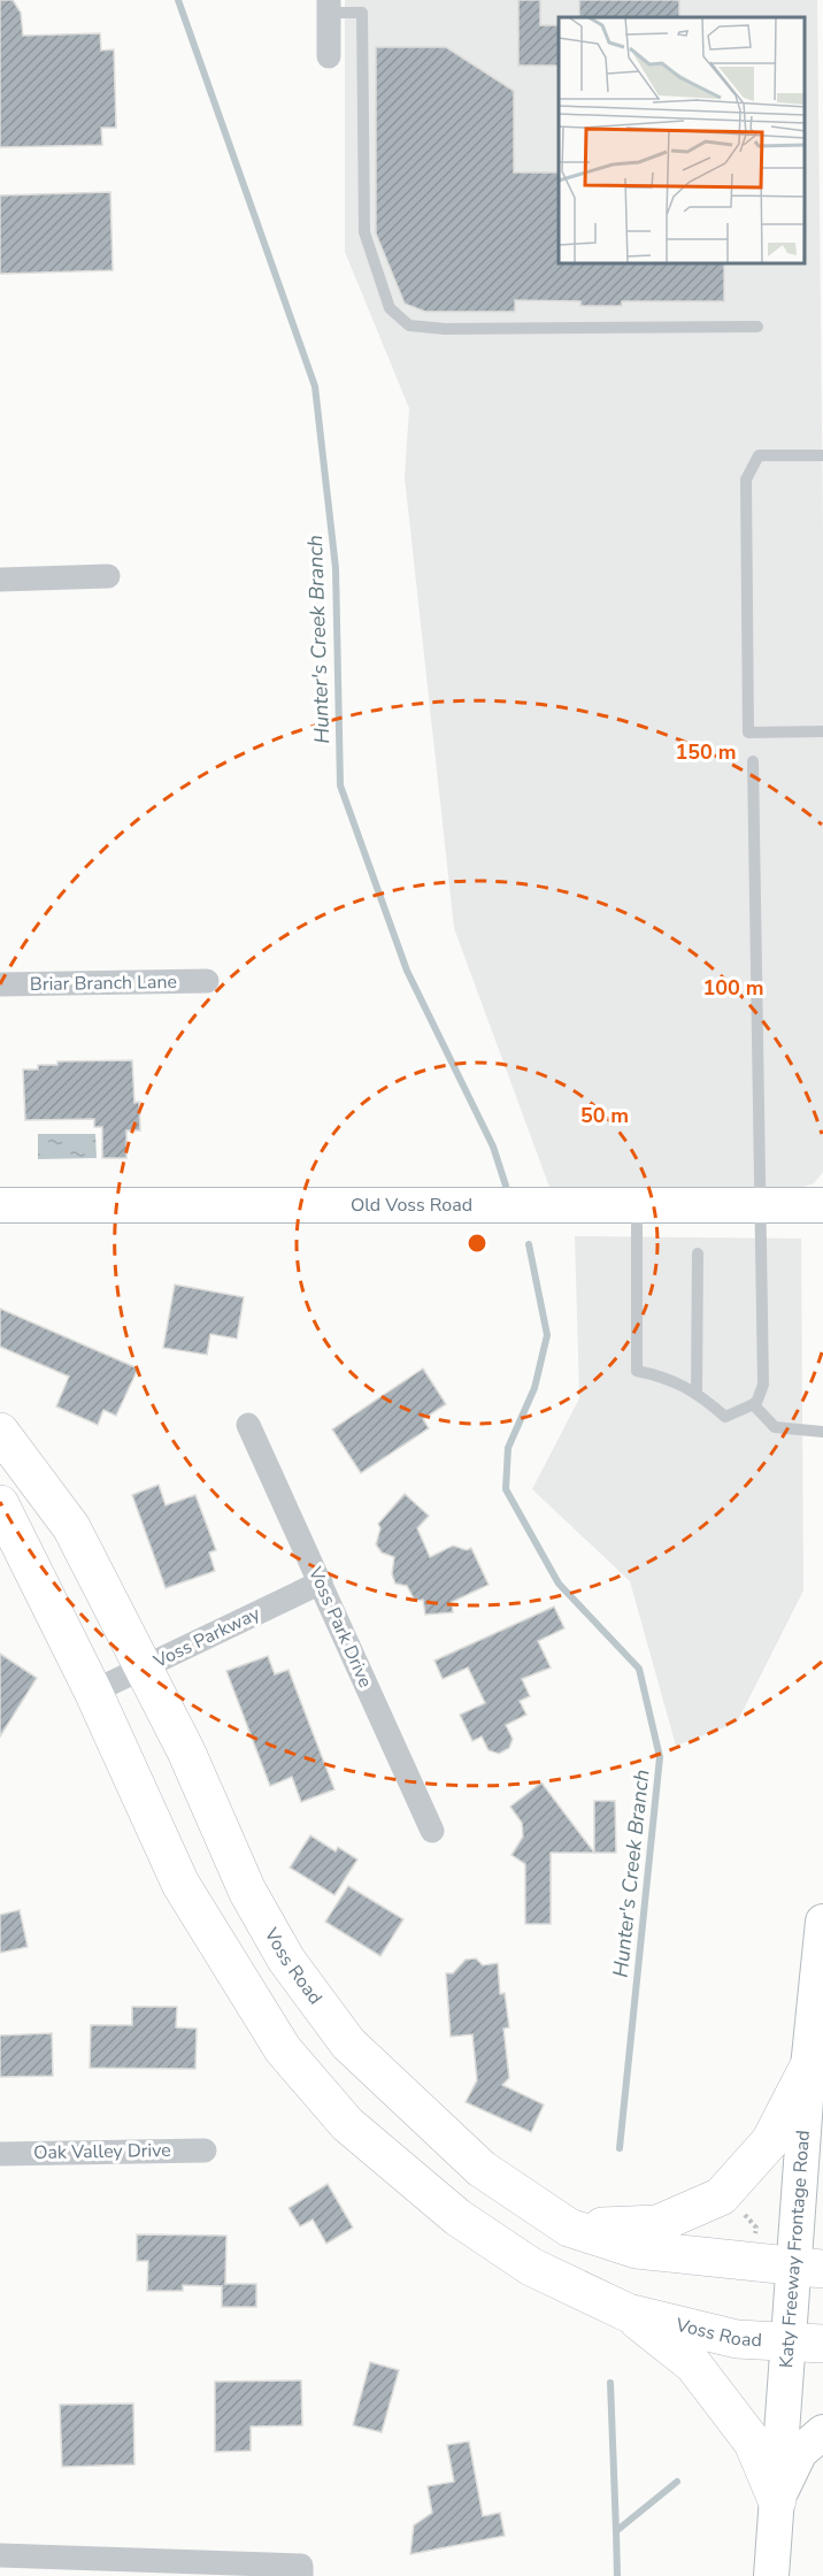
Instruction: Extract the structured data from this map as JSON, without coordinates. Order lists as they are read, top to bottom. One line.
{"streets":{"main road":["Voss Road"],"street":["Briar Branch Lane","Old Voss Road","Voss Park Drive","Voss Parkway","Oak Valley Drive","Katy Freeway Frontage Road"]},"crossings":[["Voss Park Drive","Voss Parkway"],["Voss Parkway","Voss Road"],["Voss Road","Katy Freeway Frontage Road"]],"water":["Hunter's Creek Branch"],"rings":["150 m","100 m","50 m"]}
